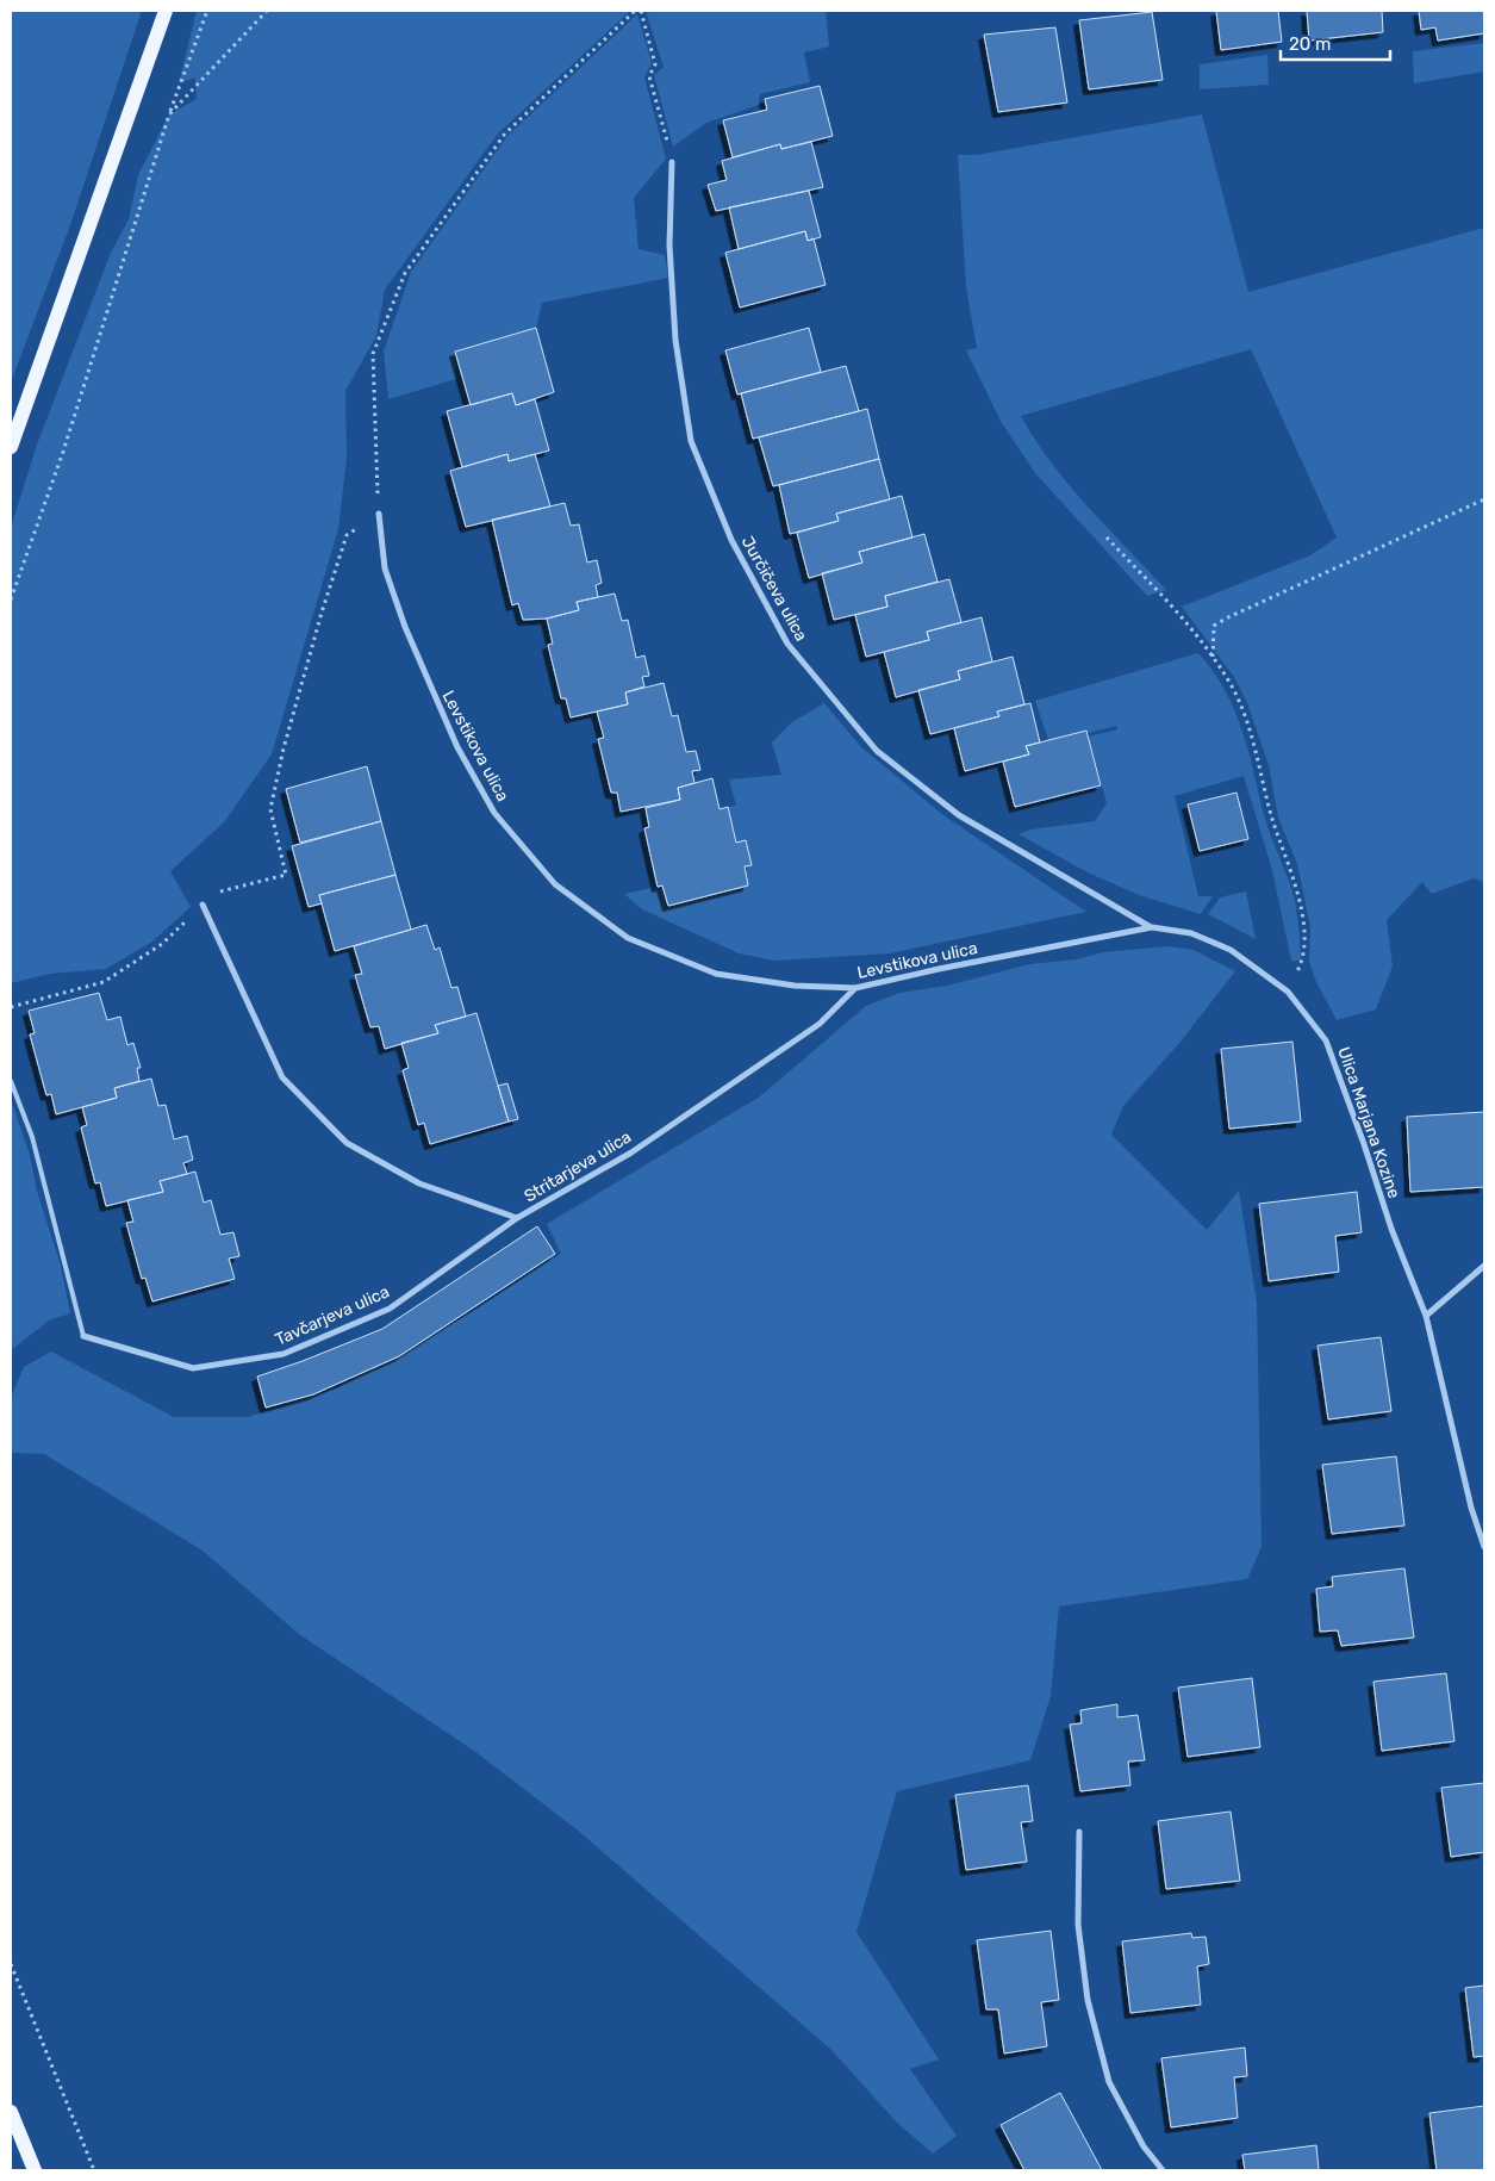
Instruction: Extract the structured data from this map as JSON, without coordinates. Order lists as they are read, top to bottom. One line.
{"streets":{"street":["Jurčičeva ulica","Levstikova ulica","Ulica Marjana Kozine","Stritarjeva ulica","Tavčarjeva ulica"]},"crossings":[["Jurčičeva ulica","Levstikova ulica"],["Jurčičeva ulica","Ulica Marjana Kozine"],["Levstikova ulica","Ulica Marjana Kozine"],["Levstikova ulica","Stritarjeva ulica"],["Stritarjeva ulica","Tavčarjeva ulica"]],"scale_bar":"20 m"}
